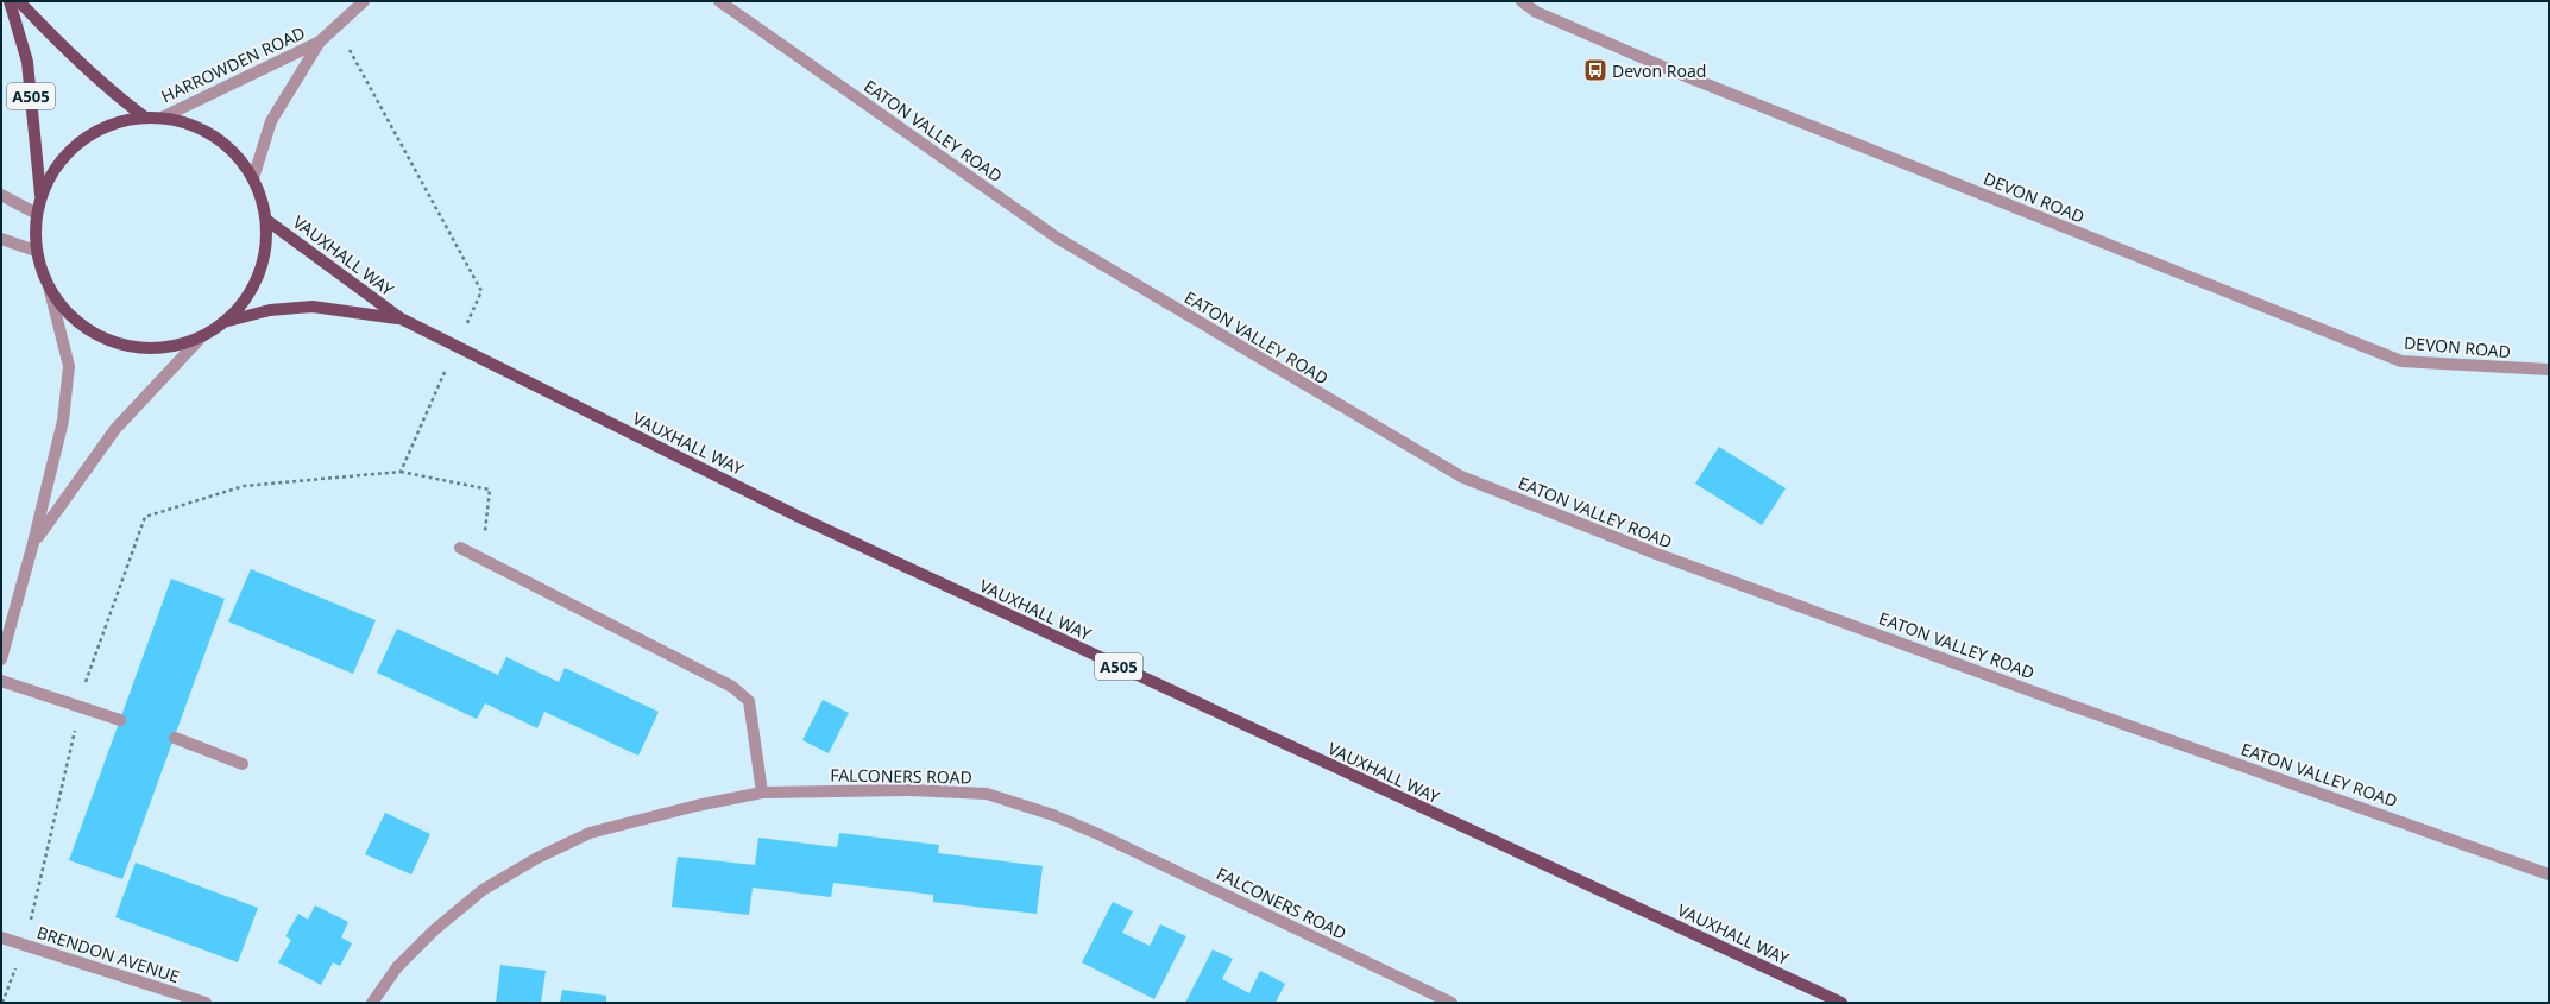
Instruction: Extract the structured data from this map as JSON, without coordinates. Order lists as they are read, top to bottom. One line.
{"streets":{"main road":["A505","VAUXHALL WAY"],"street":["HARROWDEN ROAD","EATON VALLEY ROAD","DEVON ROAD","FALCONERS ROAD","BRENDON AVENUE"]},"places":{"bus stop":["Devon Road"]}}
